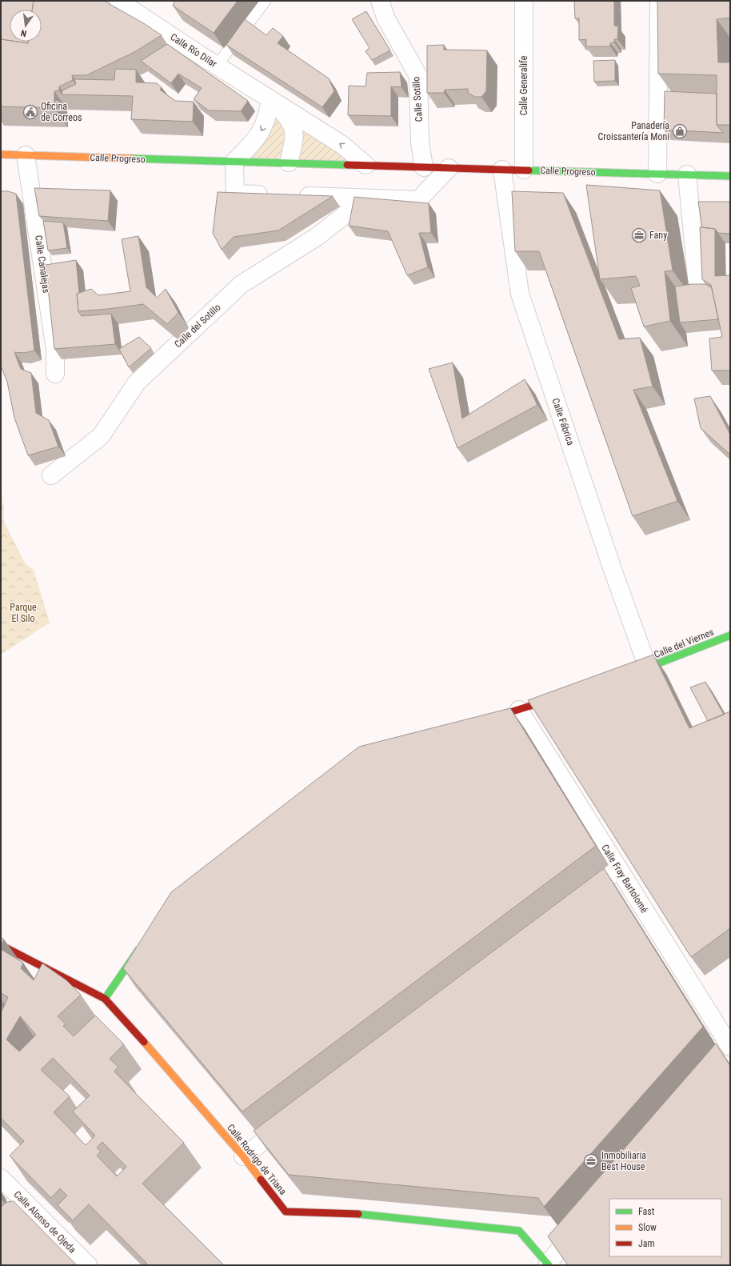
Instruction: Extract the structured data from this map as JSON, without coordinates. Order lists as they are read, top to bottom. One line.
{"streets":{"street":["Calle Río Dilar","Calle Generalife","Calle Sotillo","Calle Progreso","Calle Canalejas","Calle del Sotillo","Calle Fábrica","Calle del Viernes","Calle Fray Bartolomé","Calle Rodrigo de Triana","Calle Alonso de Ojeda"]},"crossings":[["Calle Río Dilar","Calle Progreso"],["Calle Generalife","Calle Progreso"],["Calle Sotillo","Calle Progreso"],["Calle Progreso","Calle Canalejas"],["Calle Progreso","Calle Fábrica"],["Calle Fábrica","Calle del Viernes"]],"parks":["Parque El Silo"],"places":{"public building":["Oficina de Correos"],"shop":["Panadería Croissantería Moni"],"office":["Fany","Inmobiliaria Best House"]},"legend":["Fast","Slow","Jam"],"north":"bottom"}
